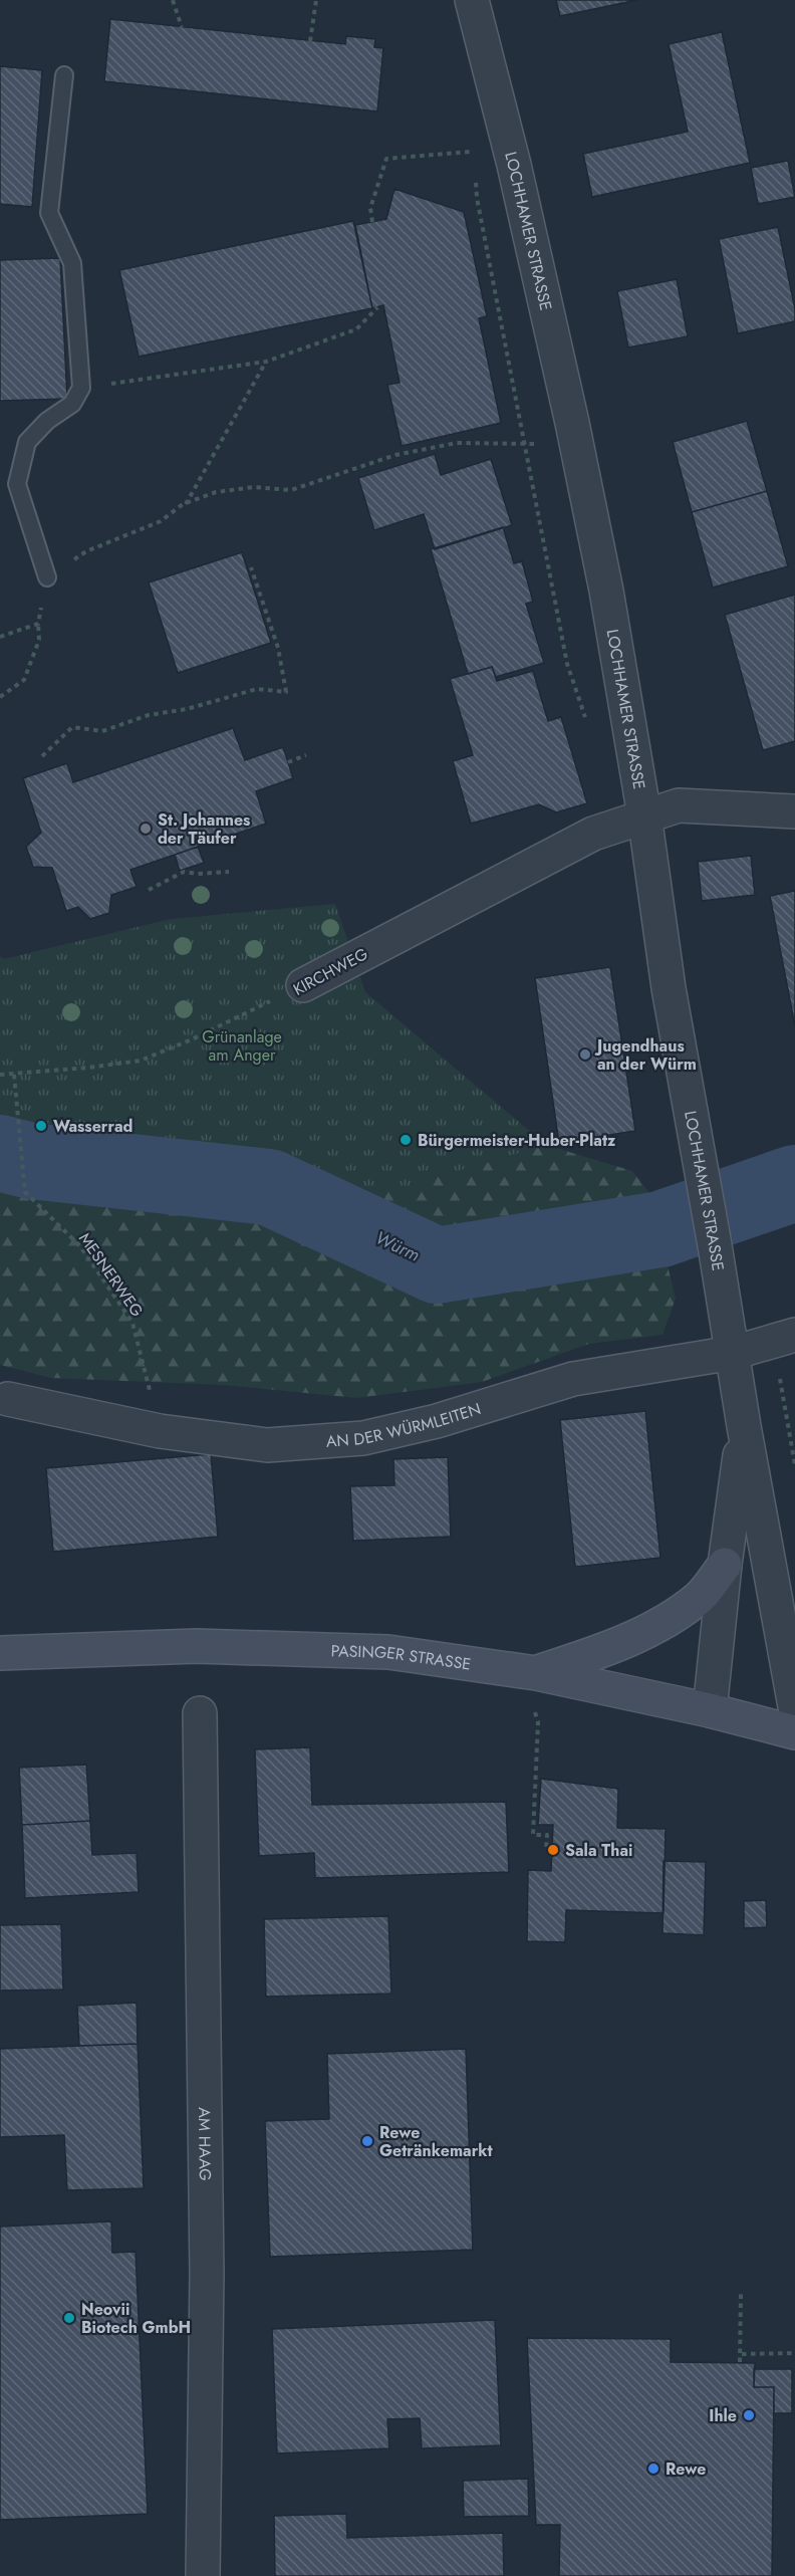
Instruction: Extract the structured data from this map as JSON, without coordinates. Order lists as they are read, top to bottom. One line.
{"streets":{"main road":["PASINGER STRASSE"],"street":["LOCHHAMER STRASSE","KIRCHWEG","AN DER WÜRMLEITEN","AM HAAG"],"path":["MESNERWEG"]},"crossings":[["LOCHHAMER STRASSE","KIRCHWEG"],["LOCHHAMER STRASSE","AN DER WÜRMLEITEN"],["LOCHHAMER STRASSE","PASINGER STRASSE"],["KIRCHWEG","MESNERWEG"],["MESNERWEG","AN DER WÜRMLEITEN"]],"water":["Würm"],"parks":["Grünanlage am Anger"],"places":["St. Johannes der Täufer","Jugendhaus an der Würm","Wasserrad","Bürgermeister-Huber-Platz","Sala Thai","Rewe Getränkemarkt","Neovii Biotech GmbH","Ihle","Rewe"]}
